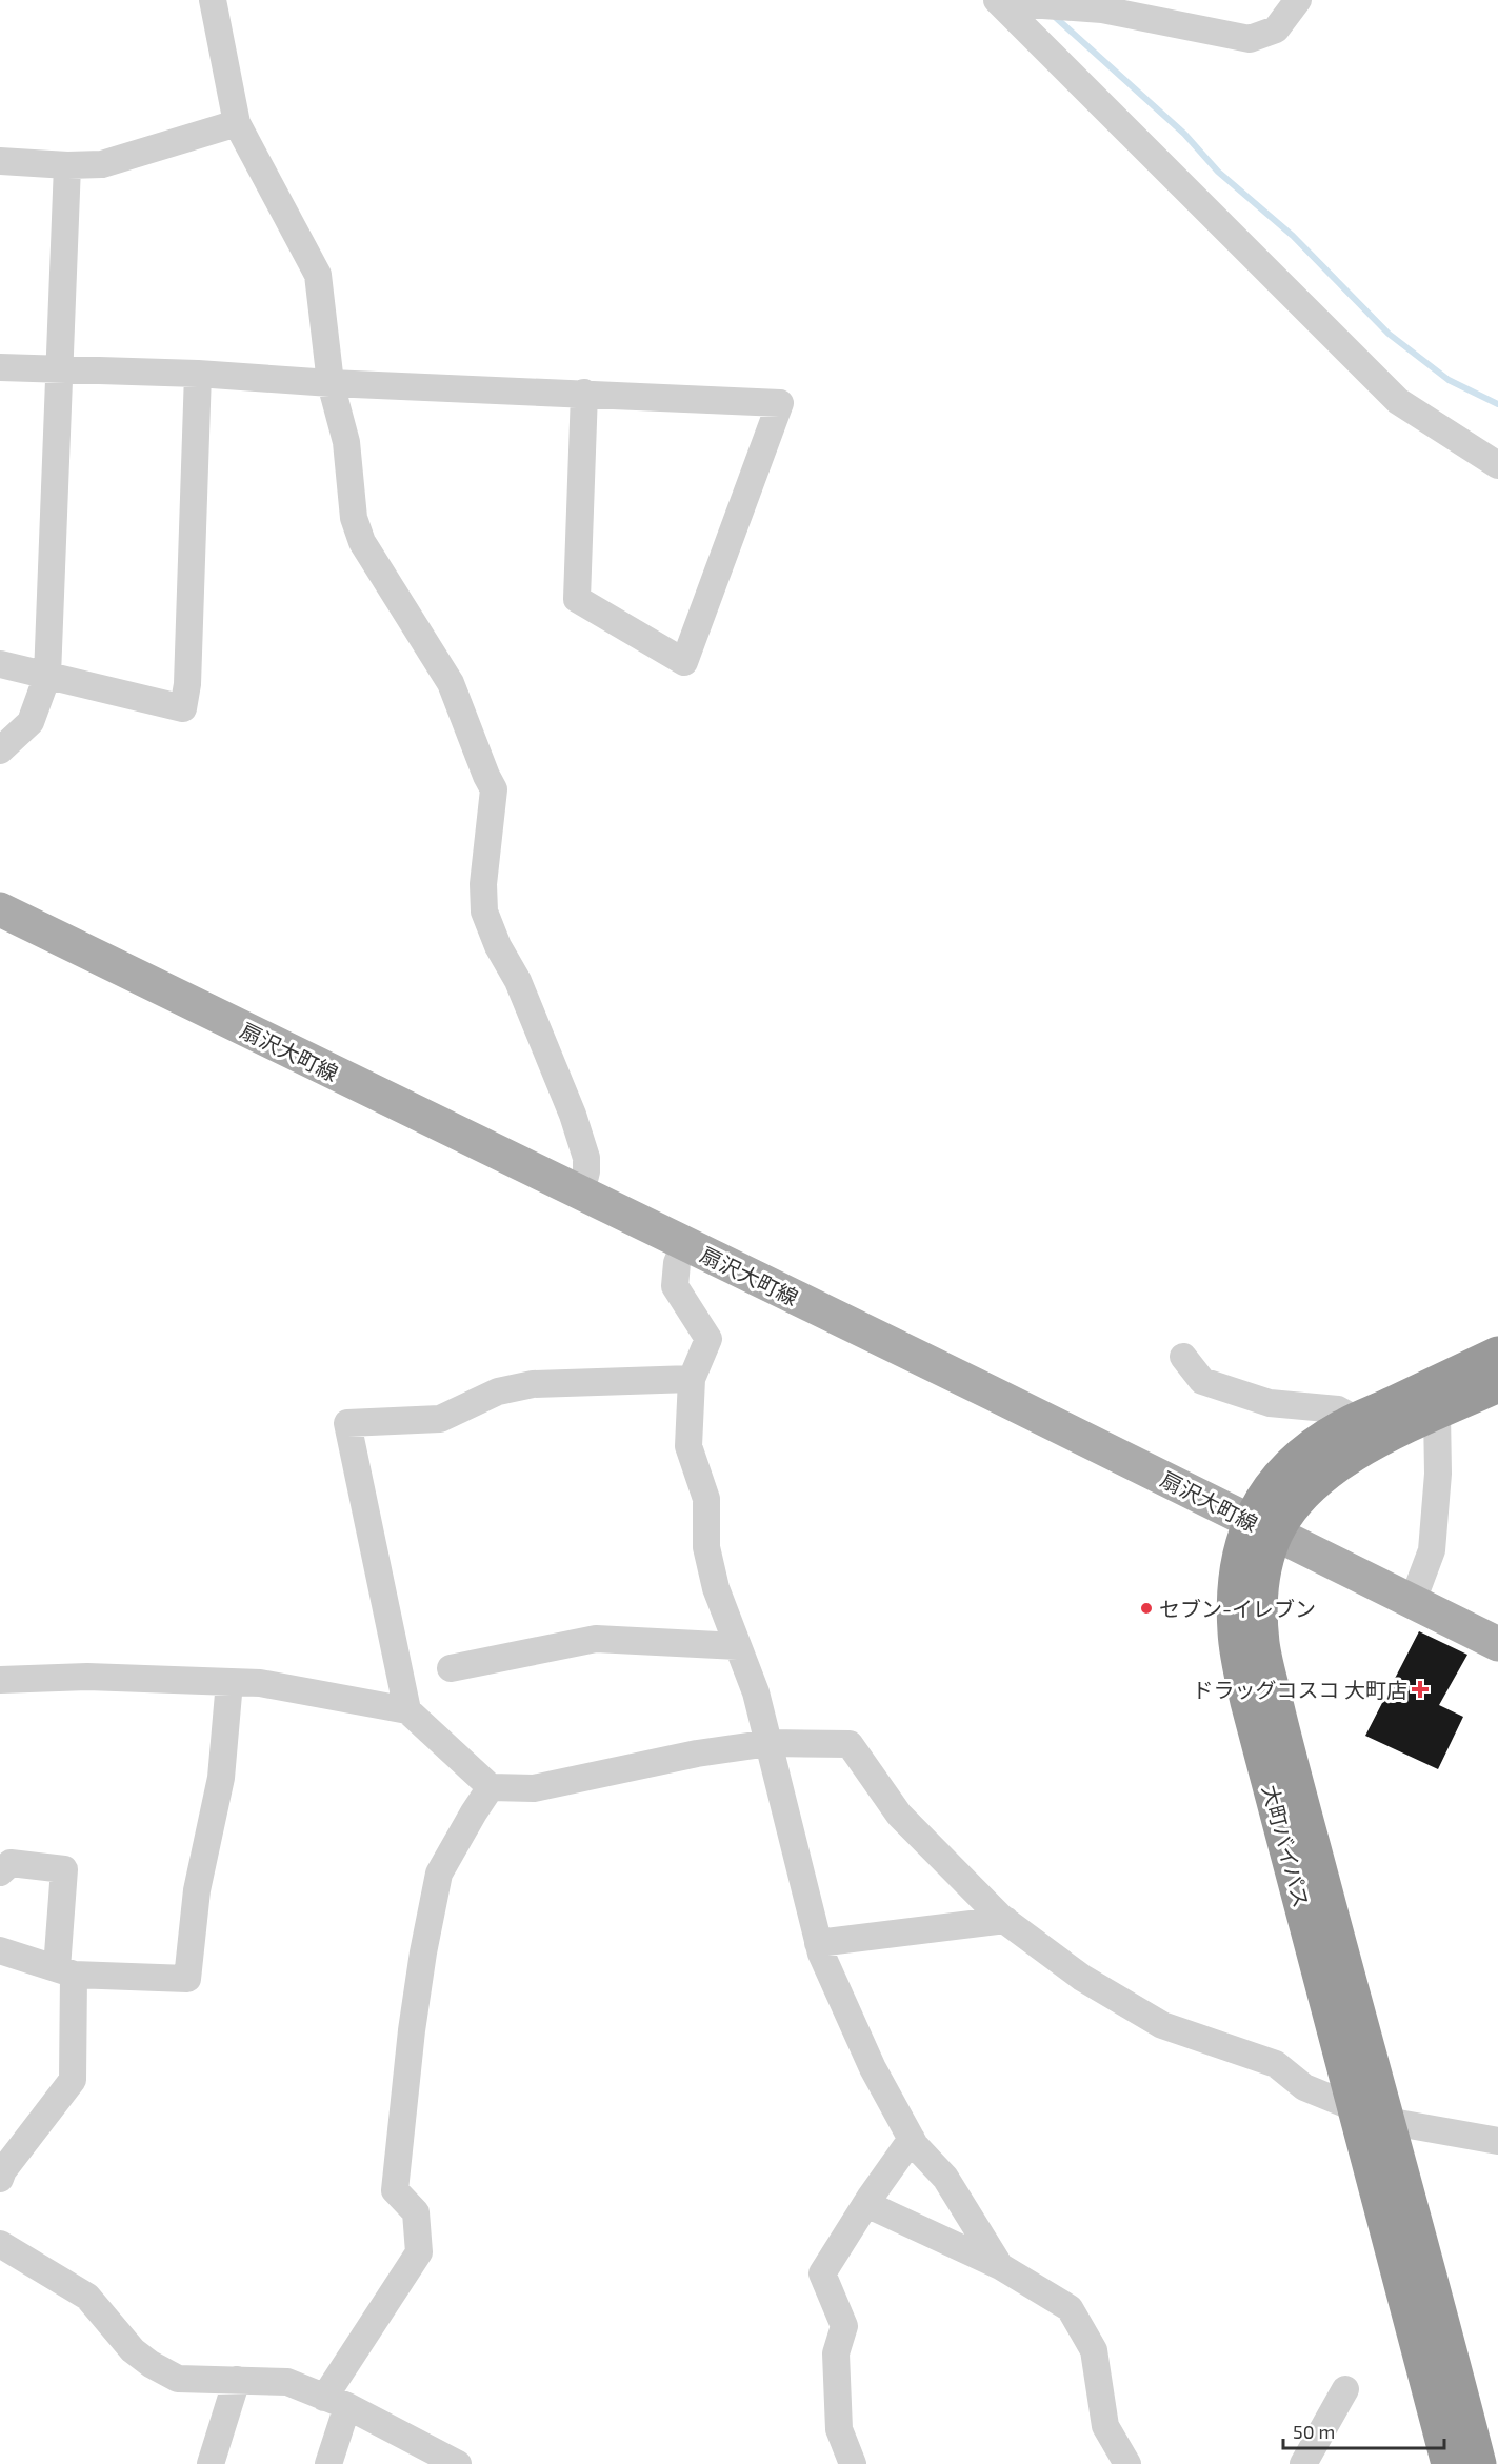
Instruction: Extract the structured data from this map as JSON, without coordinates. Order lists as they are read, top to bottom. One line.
{"streets":{"highway":["大町バイパス"],"main road":["扇沢大町線"]},"crossings":[["扇沢大町線","大町バイパス"]],"places":{"other":["セブン-イレブン"],"health":["ドラッグコスコ 大町店"]},"scale_bar":"50 m"}
